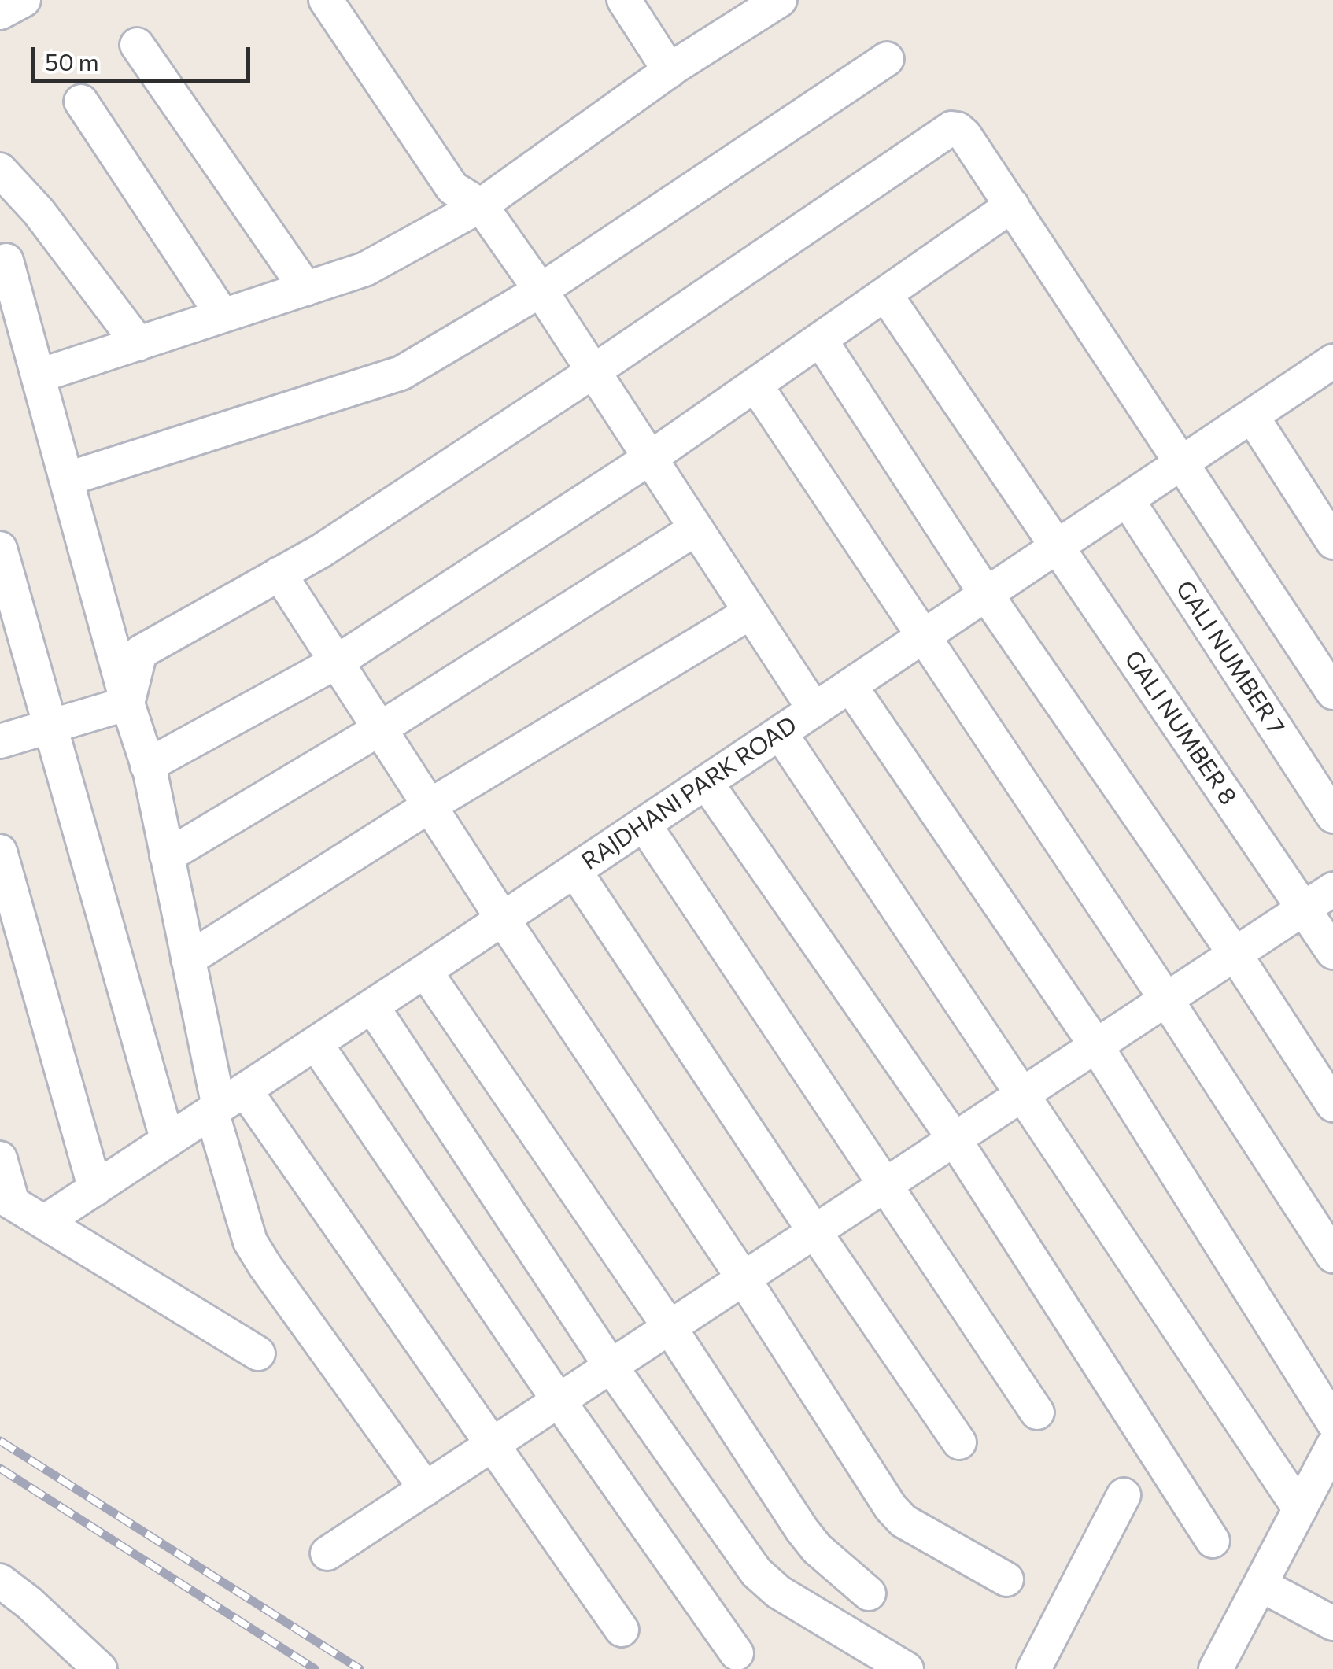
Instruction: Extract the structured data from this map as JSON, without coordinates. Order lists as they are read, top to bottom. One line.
{"streets":{"street":["GALI NUMBER 7","GALI NUMBER 8","RAJDHANI PARK ROAD"]},"crossings":[["GALI NUMBER 7","RAJDHANI PARK ROAD"],["GALI NUMBER 8","RAJDHANI PARK ROAD"]],"scale_bar":"50 m"}
